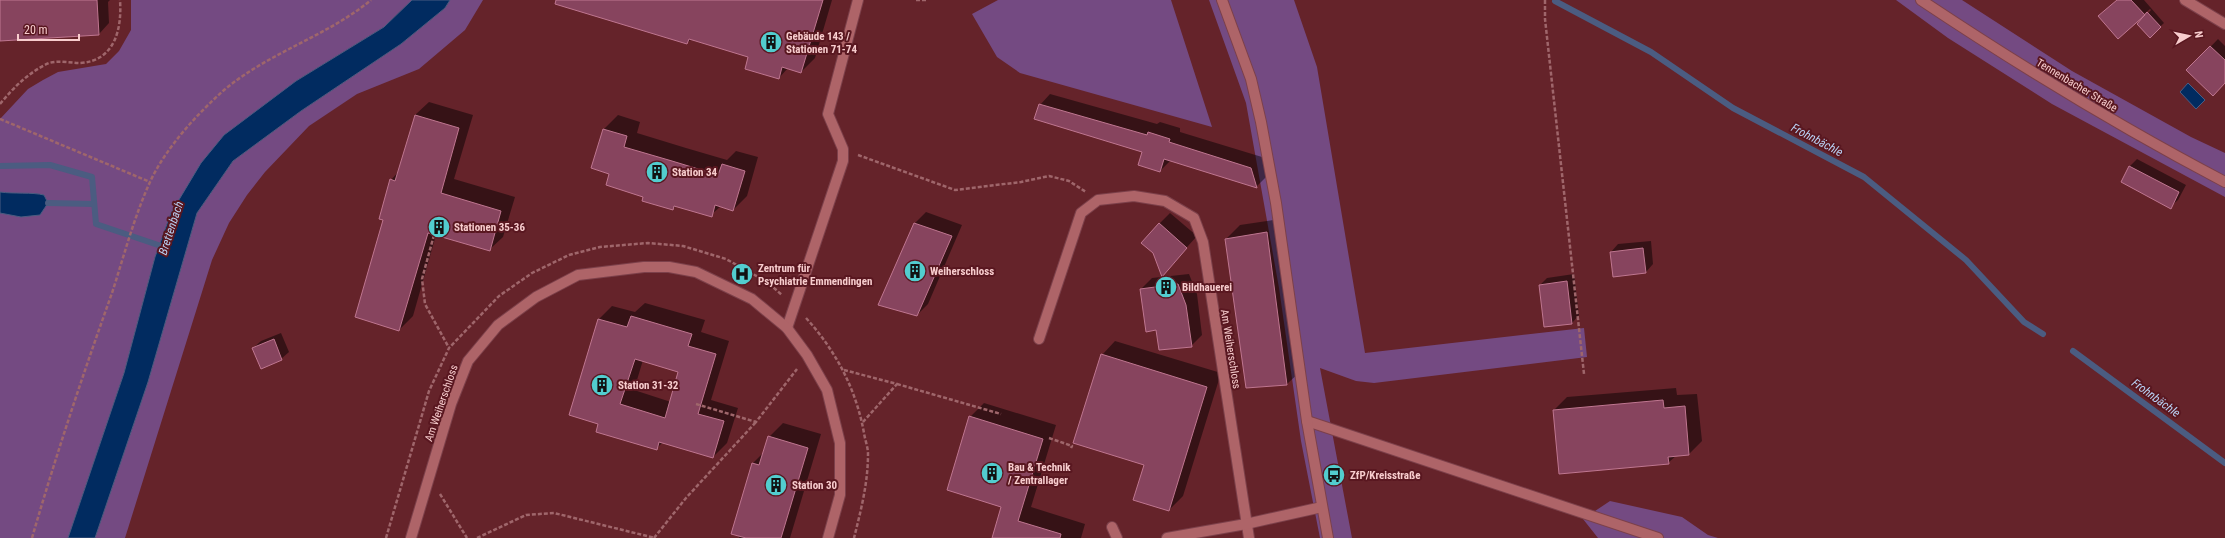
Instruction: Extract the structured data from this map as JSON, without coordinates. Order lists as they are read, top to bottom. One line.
{"streets":{"street":["Tennenbacher Straße","Am Weiherschloss"]},"water":["Frohnbächle","Brettenbach"],"places":{"building":["Gebäude 143 / Stationen 71-74","Station 34","Stationen 35-36","Weiherschloss","Bildhauerei","Station 31-32","Bau & Technik / Zentrallager","Station 30"],"hospital":["Zentrum für Psychiatrie Emmendingen"],"bus stop":["ZfP/Kreisstraße"]},"scale_bar":"20 m","north":"right"}
